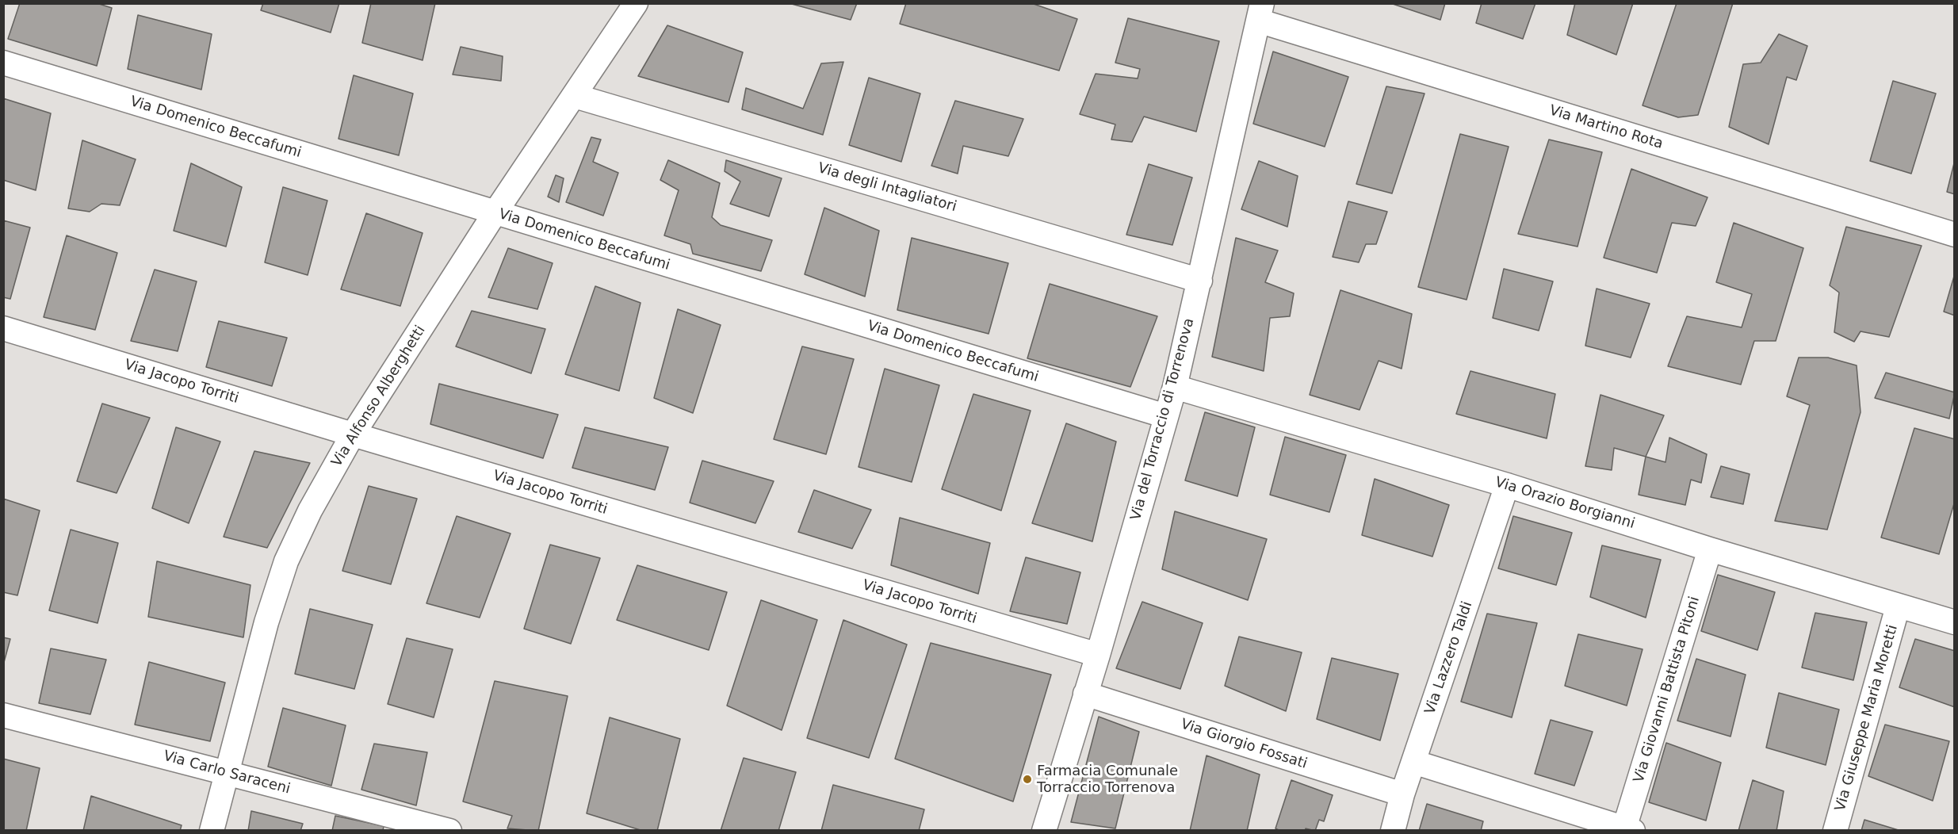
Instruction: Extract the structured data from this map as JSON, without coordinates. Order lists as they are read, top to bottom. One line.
{"streets":{"street":["Via Domenico Beccafumi","Via Martino Rota","Via degli Intagliatori","Via Jacopo Torriti","Via Alfonso Alberghetti","Via del Torraccio di Torrenova","Via Orazio Borgianni","Via Lazzero Taldi","Via Giovanni Battista Pitoni","Via Giuseppe Maria Moretti","Via Giorgio Fossati","Via Carlo Saraceni"]},"crossings":[["Via Domenico Beccafumi","Via Alfonso Alberghetti"],["Via Domenico Beccafumi","Via del Torraccio di Torrenova"],["Via Martino Rota","Via del Torraccio di Torrenova"],["Via degli Intagliatori","Via Alfonso Alberghetti"],["Via degli Intagliatori","Via del Torraccio di Torrenova"],["Via Jacopo Torriti","Via Alfonso Alberghetti"],["Via Jacopo Torriti","Via del Torraccio di Torrenova"],["Via Alfonso Alberghetti","Via Carlo Saraceni"],["Via del Torraccio di Torrenova","Via Orazio Borgianni"],["Via del Torraccio di Torrenova","Via Giorgio Fossati"],["Via Orazio Borgianni","Via Lazzero Taldi"],["Via Orazio Borgianni","Via Giovanni Battista Pitoni"],["Via Orazio Borgianni","Via Giuseppe Maria Moretti"],["Via Lazzero Taldi","Via Giorgio Fossati"]],"places":["Farmacia Comunale Torraccio Torrenova"]}
